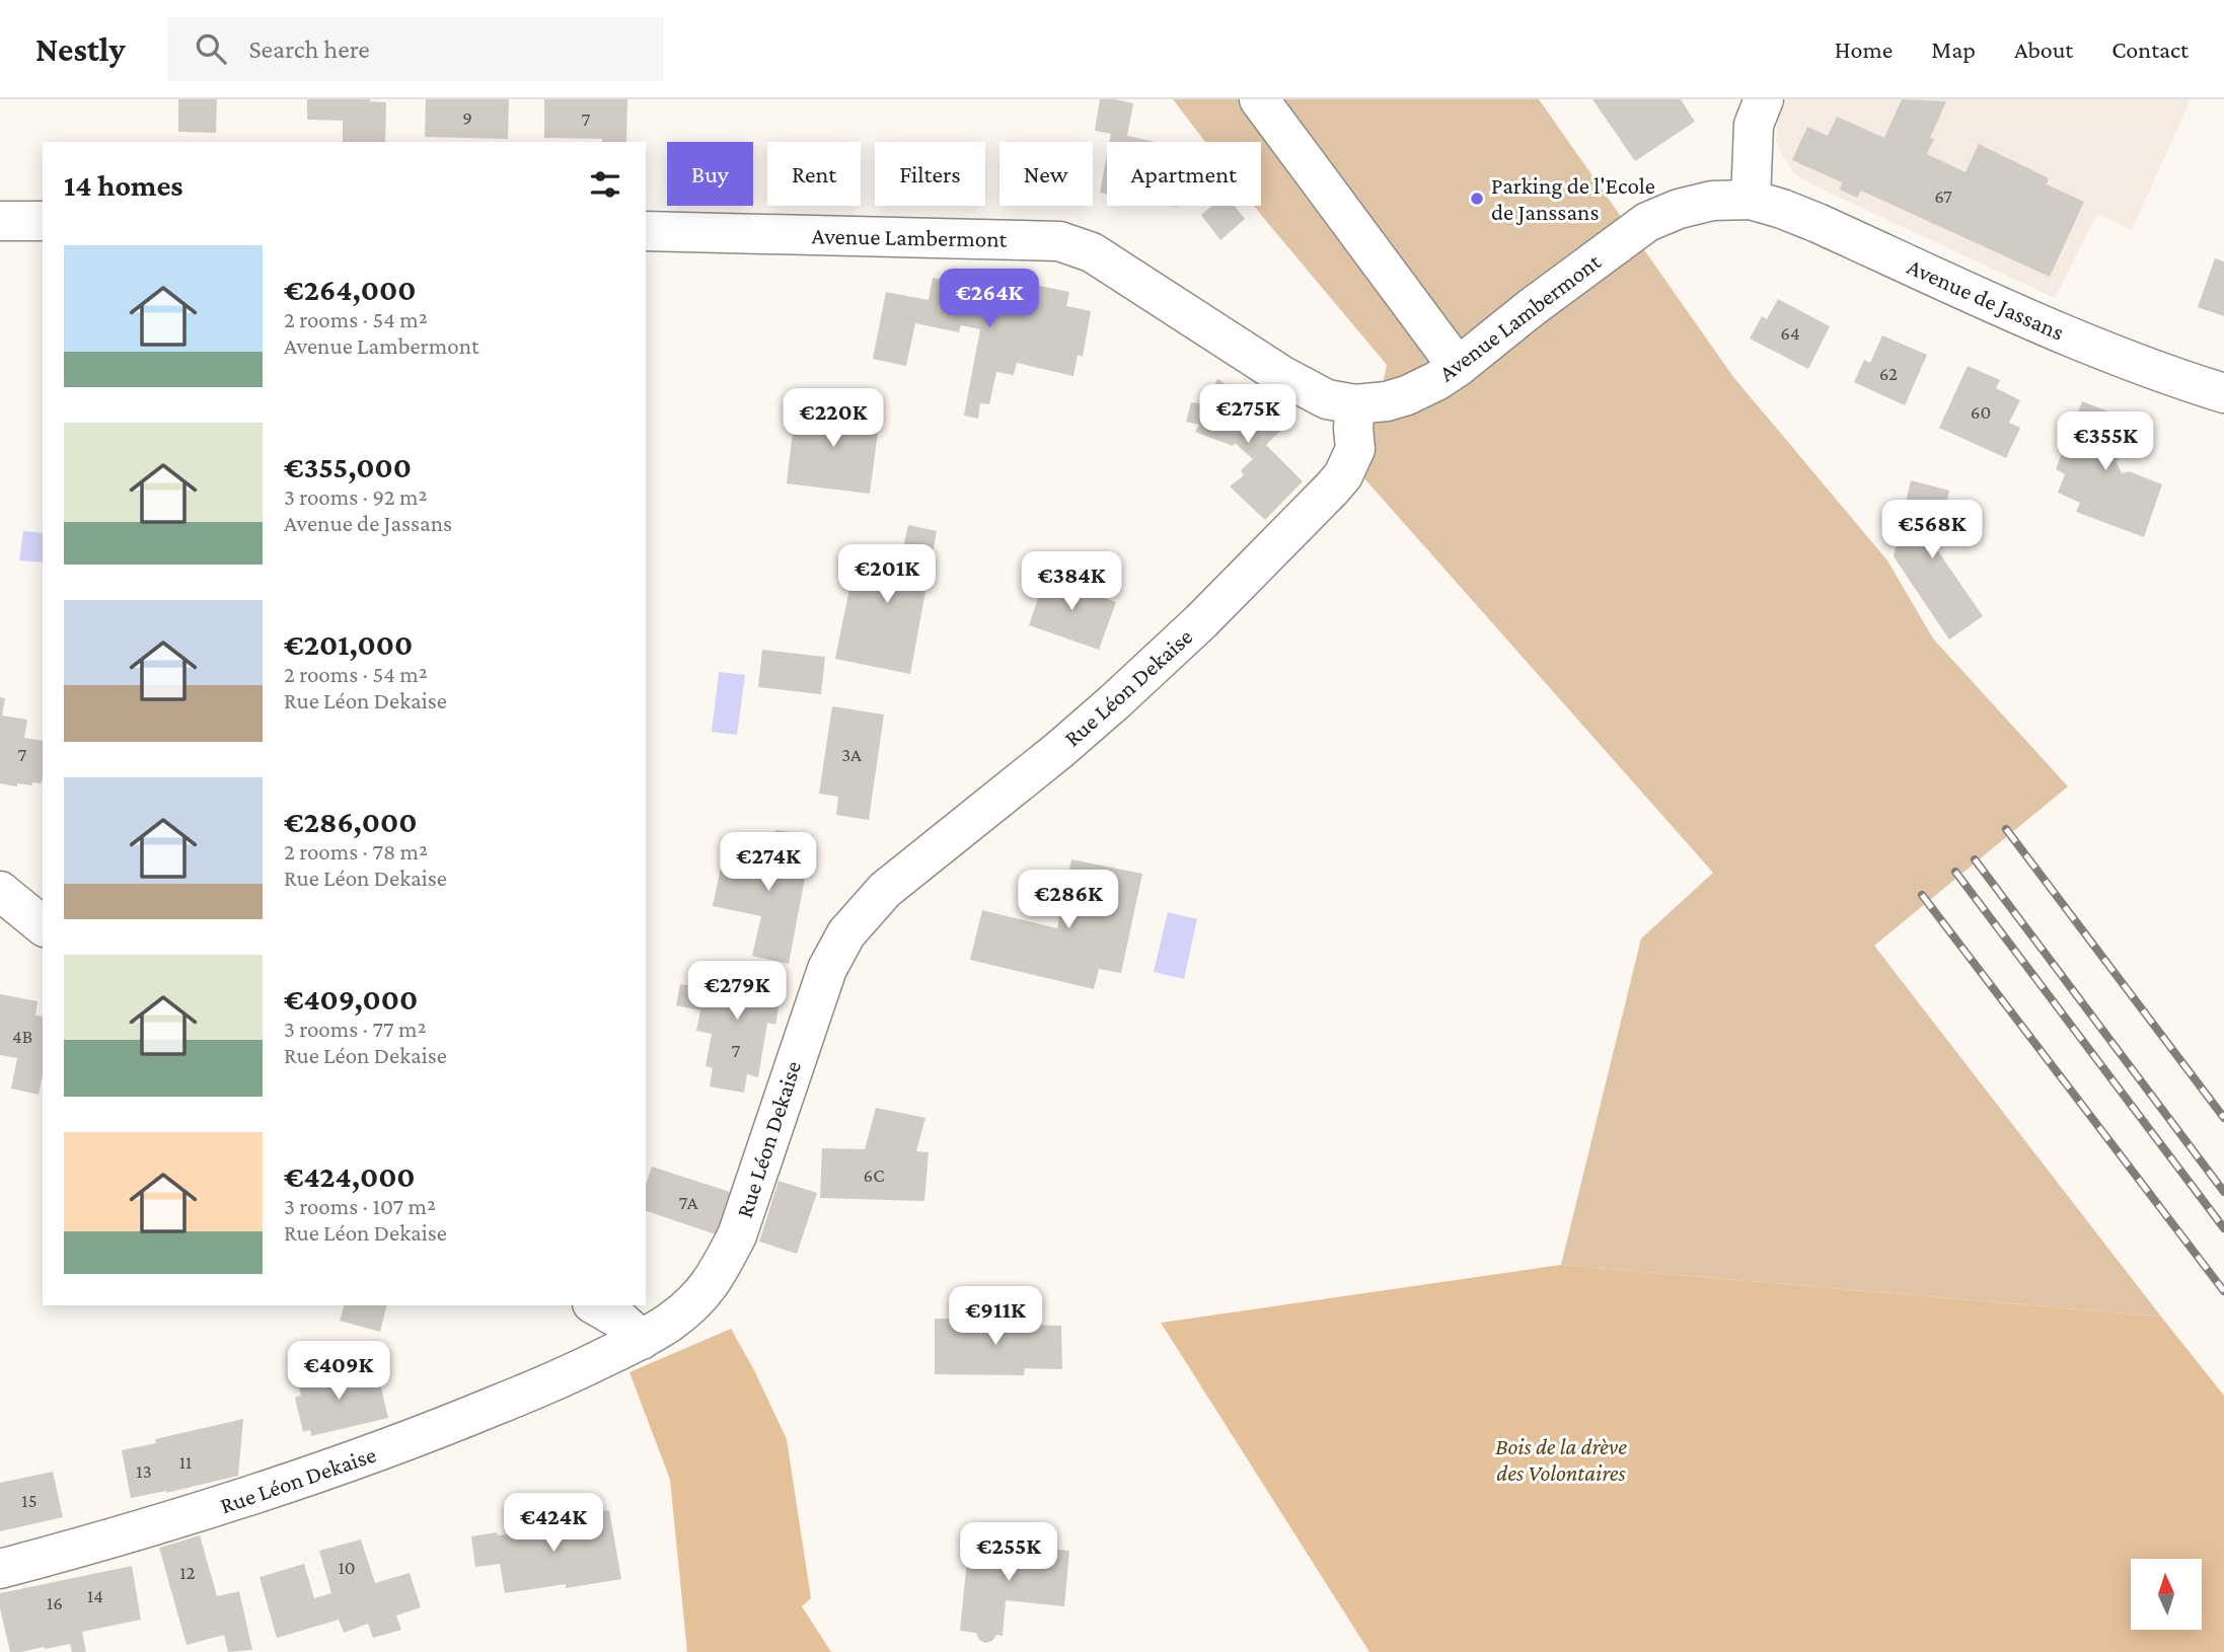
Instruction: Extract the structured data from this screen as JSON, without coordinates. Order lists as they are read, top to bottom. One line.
{"streets":{"street":["Avenue Lambermont","Avenue de Jassans","Rue Léon Dekaise"]},"crossings":[["Avenue Lambermont","Avenue de Jassans"],["Avenue Lambermont","Rue Léon Dekaise"]],"parks":["Bois de la drève des Volontaires"],"places":["Parking de l'Ecole de Janssans"],"house_numbers":["9","7","67","64","62","60","7","3A","4B","7","6C","7A","11","13","15","10","12","14","16"],"north":"top","page":{"header":"Nestly","search":"Search here","nav":["Home","Map","About","Contact"],"chip":["Buy","Rent","Filters","New","Apartment"],"heading":"14 homes","list":[{"name":"€264,000","note":"2 rooms · 54 m² · Avenue Lambermont"},{"name":"€355,000","note":"3 rooms · 92 m² · Avenue de Jassans"},{"name":"€201,000","note":"2 rooms · 54 m² · Rue Léon Dekaise"},{"name":"€286,000","note":"2 rooms · 78 m² · Rue Léon Dekaise"},{"name":"€409,000","note":"3 rooms · 77 m² · Rue Léon Dekaise"},{"name":"€424,000","note":"3 rooms · 107 m² · Rue Léon Dekaise"}],"price":["€264K","€275K","€220K","€355K","€568K","€201K","€384K","€274K","€286K","€279K","€911K","€409K","€424K","€255K"]}}
